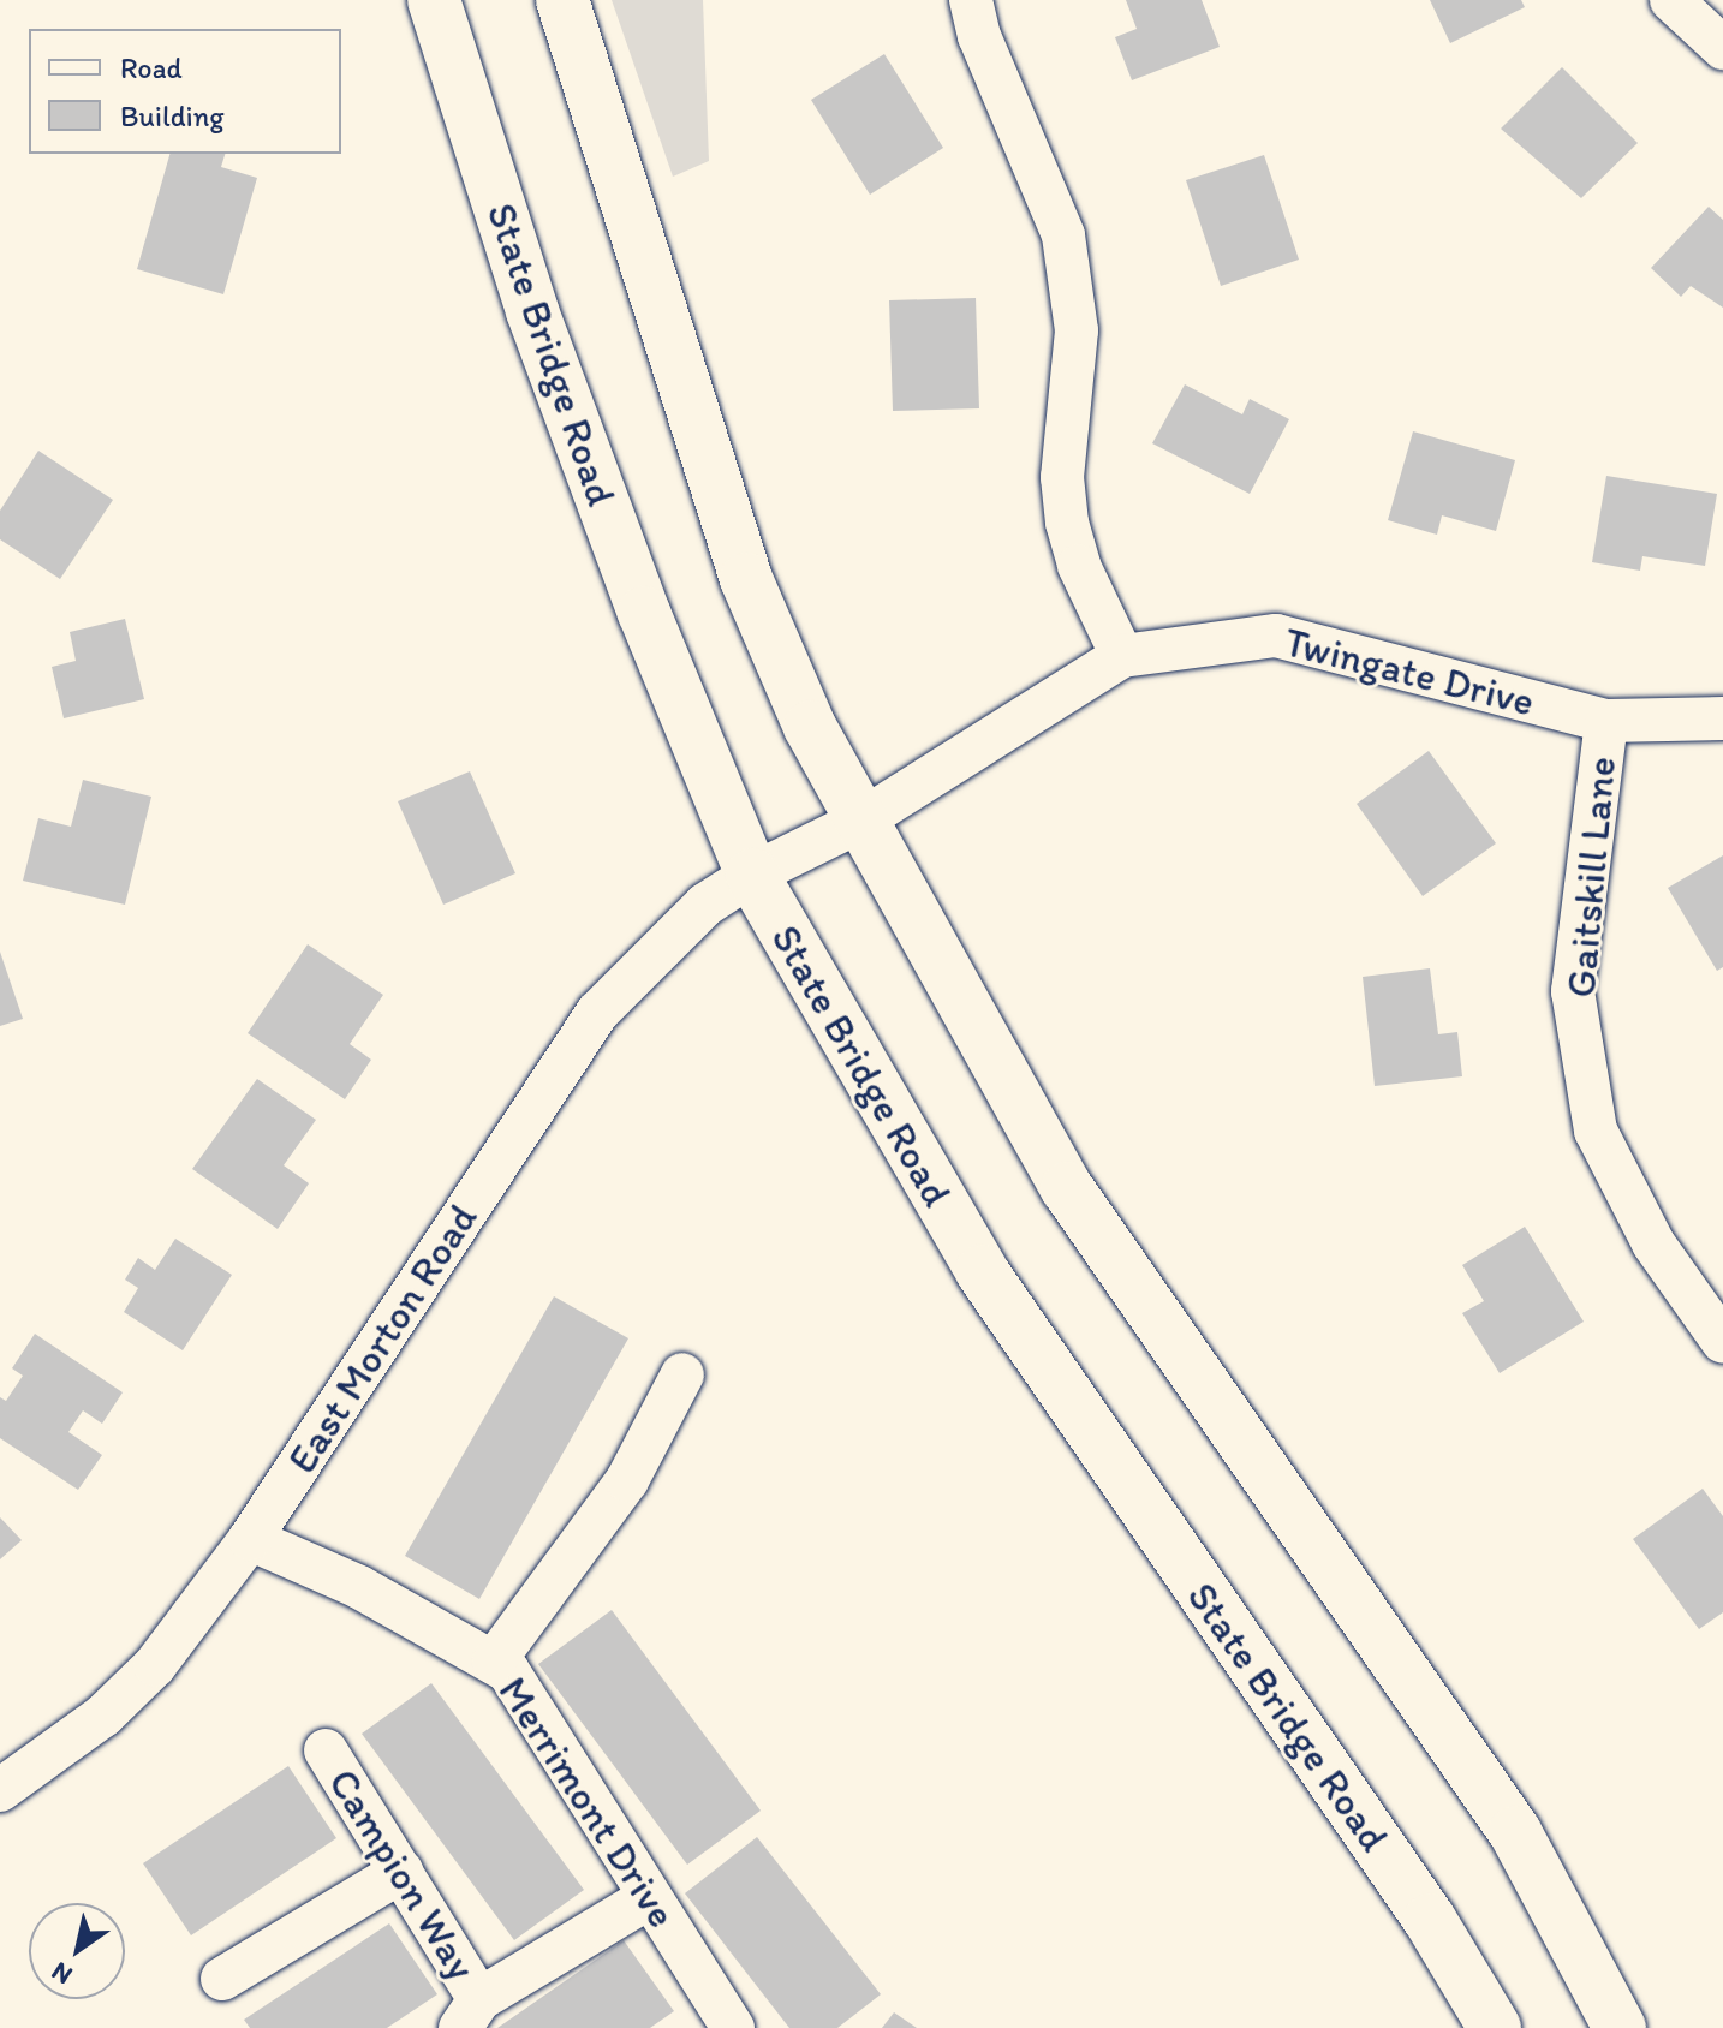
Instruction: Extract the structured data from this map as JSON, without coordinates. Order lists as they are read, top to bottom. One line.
{"streets":{"highway":["State Bridge Road"],"street":["Twingate Drive","Gaitskill Lane","East Morton Road","Merrimont Drive","Campion Way"]},"crossings":[["State Bridge Road","Twingate Drive"],["State Bridge Road","East Morton Road"],["Twingate Drive","Gaitskill Lane"],["Twingate Drive","East Morton Road"],["East Morton Road","Merrimont Drive"]],"legend":["Road","Building"],"north":"bottom left"}
